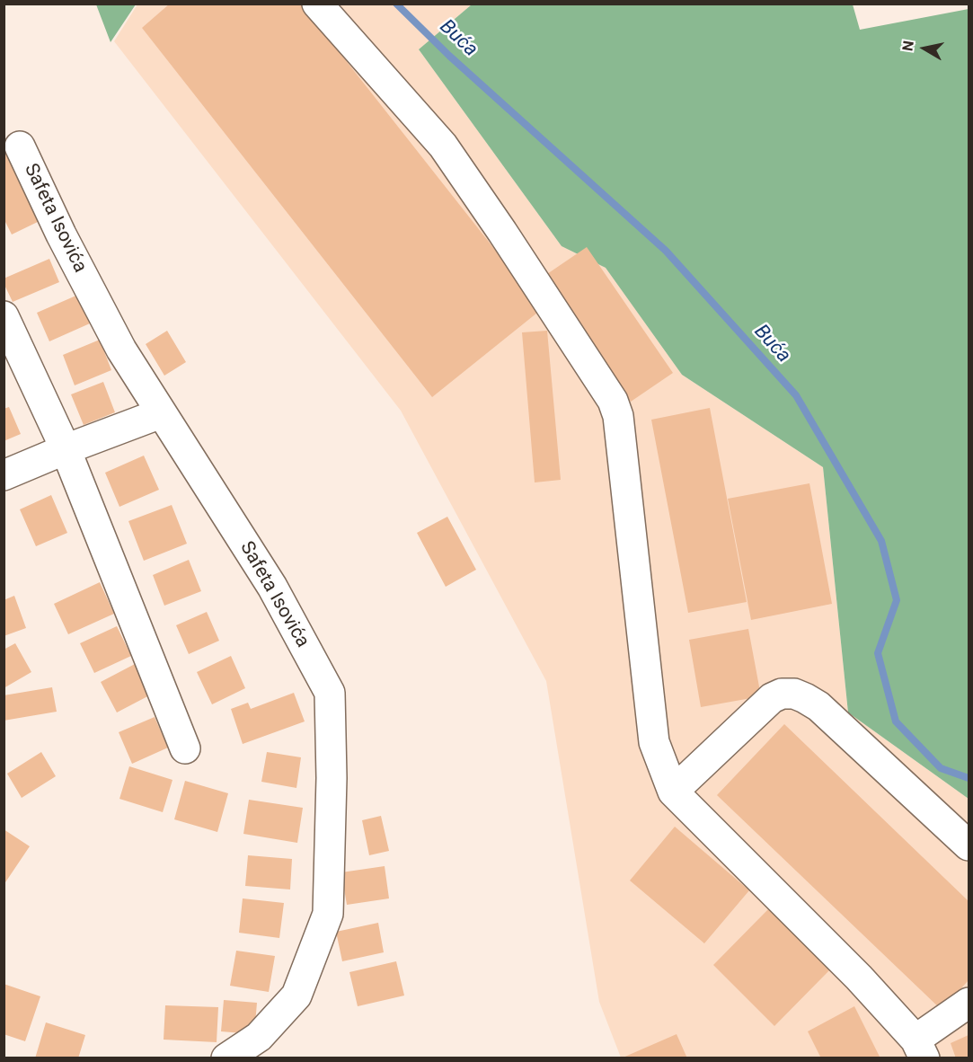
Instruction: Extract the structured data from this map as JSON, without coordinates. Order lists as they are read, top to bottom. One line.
{"streets":{"street":["Safeta Isovića"]},"water":["Buća"],"north":"left"}
